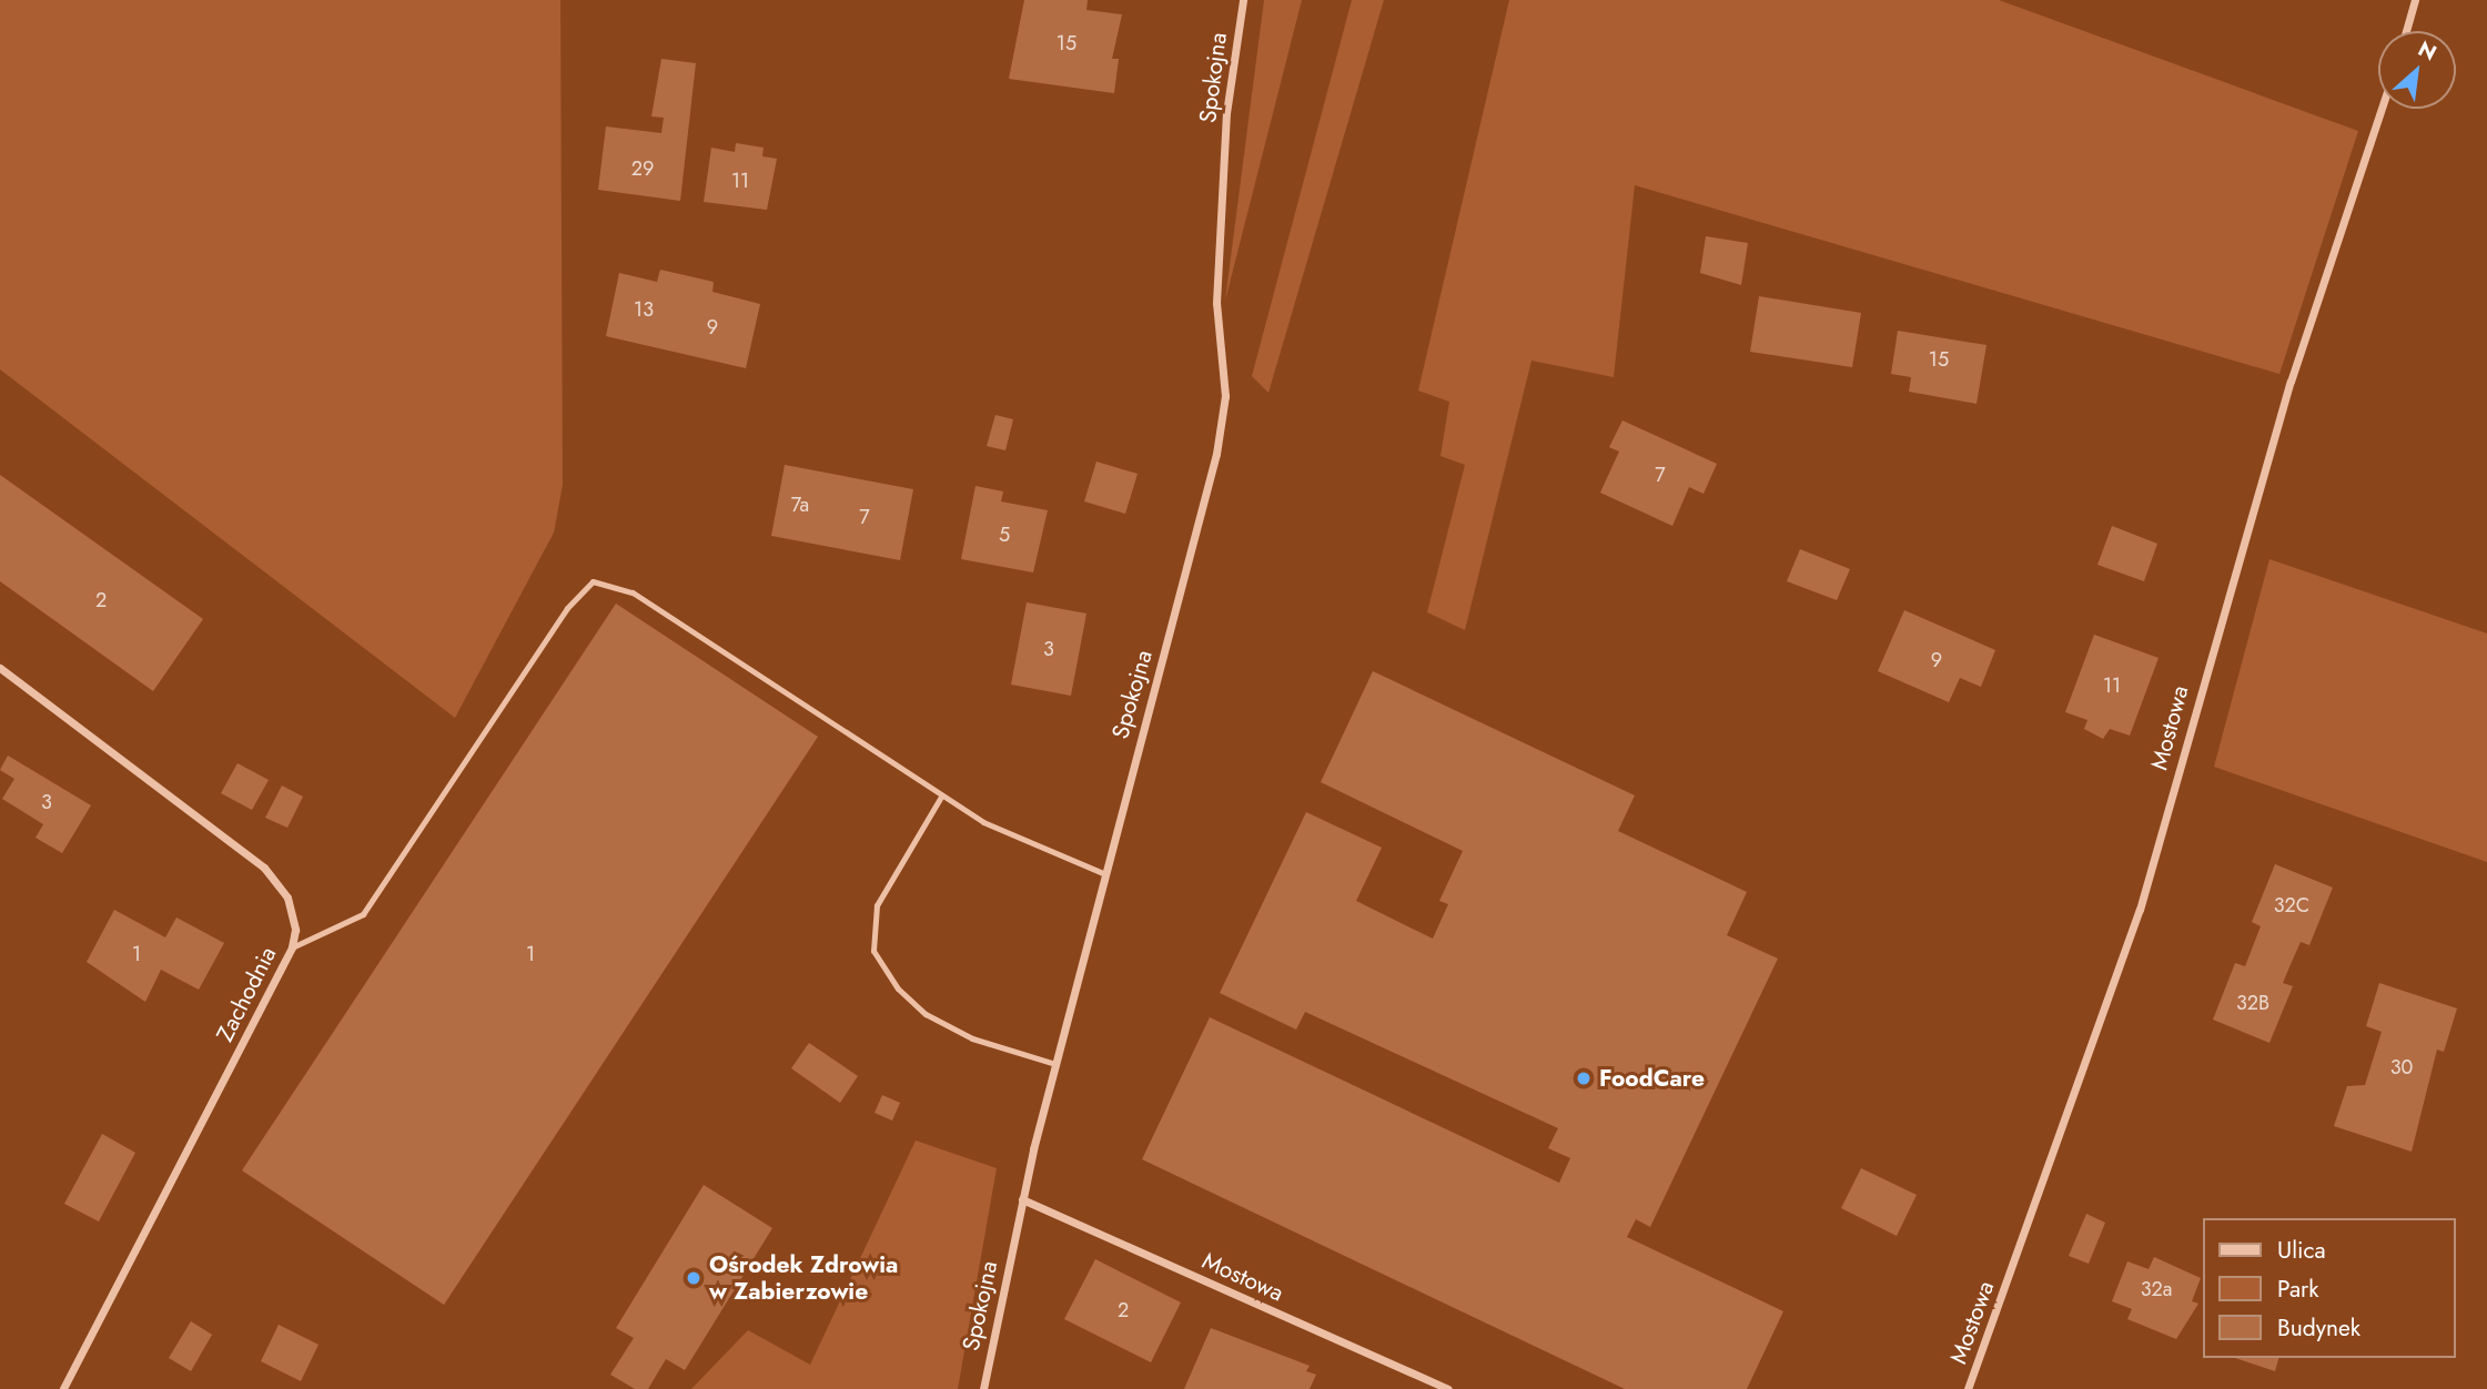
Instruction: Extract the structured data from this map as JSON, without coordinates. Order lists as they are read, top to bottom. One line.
{"streets":{"street":["Spokojna","Mostowa","Zachodnia"]},"crossings":[["Spokojna","Mostowa"]],"places":["FoodCare","Ośrodek Zdrowia w Zabierzowie"],"house_numbers":["15","29","11","13","9","15","7","7a","7","5","2","3","9","11","3","32C","1","1","32B","30","32a","2"],"legend":["Ulica","Park","Budynek"],"north":"top right"}
